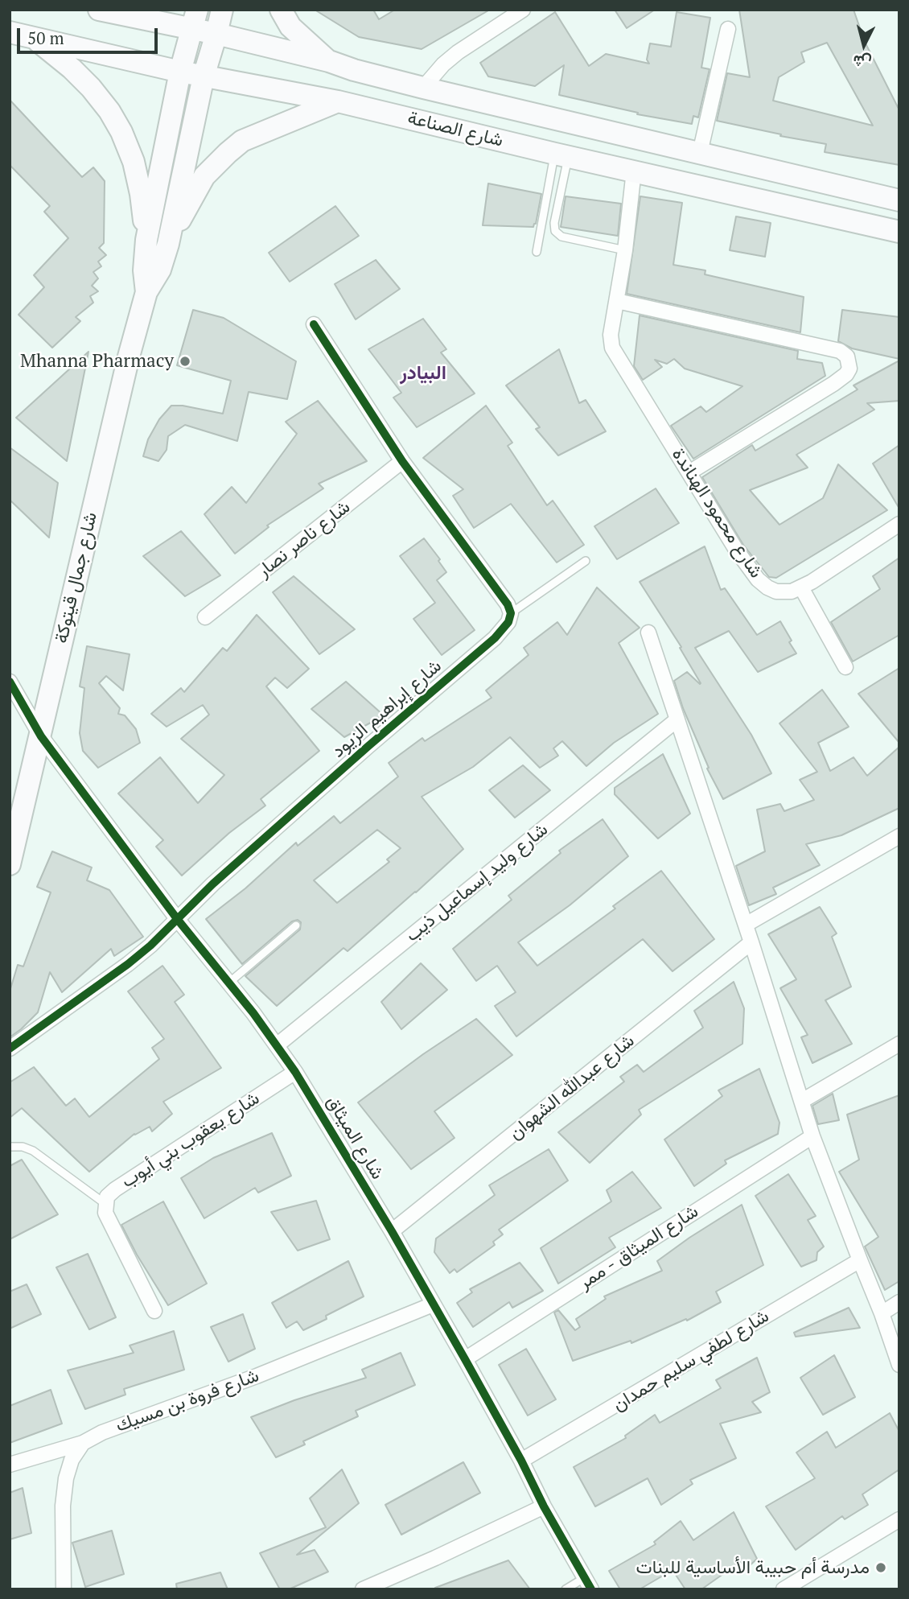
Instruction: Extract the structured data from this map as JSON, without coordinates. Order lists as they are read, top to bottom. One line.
{"streets":{"main road":["شارع الصناعة","شارع جمال قيتوكة"],"street":["شارع محمود الهناندة","شارع ناصر نصار","شارع إبراهيم الزيود","شارع وليد إسماعيل ذيب","شارع عبدالله الشهوان","شارع الميثاق","شارع يعقوب بني أيوب","شارع الميثاق - ممر","شارع لطفي سليم حمدان","شارع فروة بن مسيك"]},"crossings":[["شارع الصناعة","شارع جمال قيتوكة"],["شارع جمال قيتوكة","شارع الميثاق"],["شارع إبراهيم الزيود","شارع الميثاق"],["شارع وليد إسماعيل ذيب","شارع الميثاق"],["شارع عبدالله الشهوان","شارع الميثاق"],["شارع الميثاق","شارع يعقوب بني أيوب"],["شارع الميثاق","شارع الميثاق - ممر"],["شارع الميثاق","شارع لطفي سليم حمدان"],["شارع الميثاق","شارع فروة بن مسيك"]],"districts":["البيادر"],"places":["Mhanna Pharmacy","مدرسة أم حبيبة الأساسية للبنات"],"scale_bar":"50 m","north":"bottom"}
